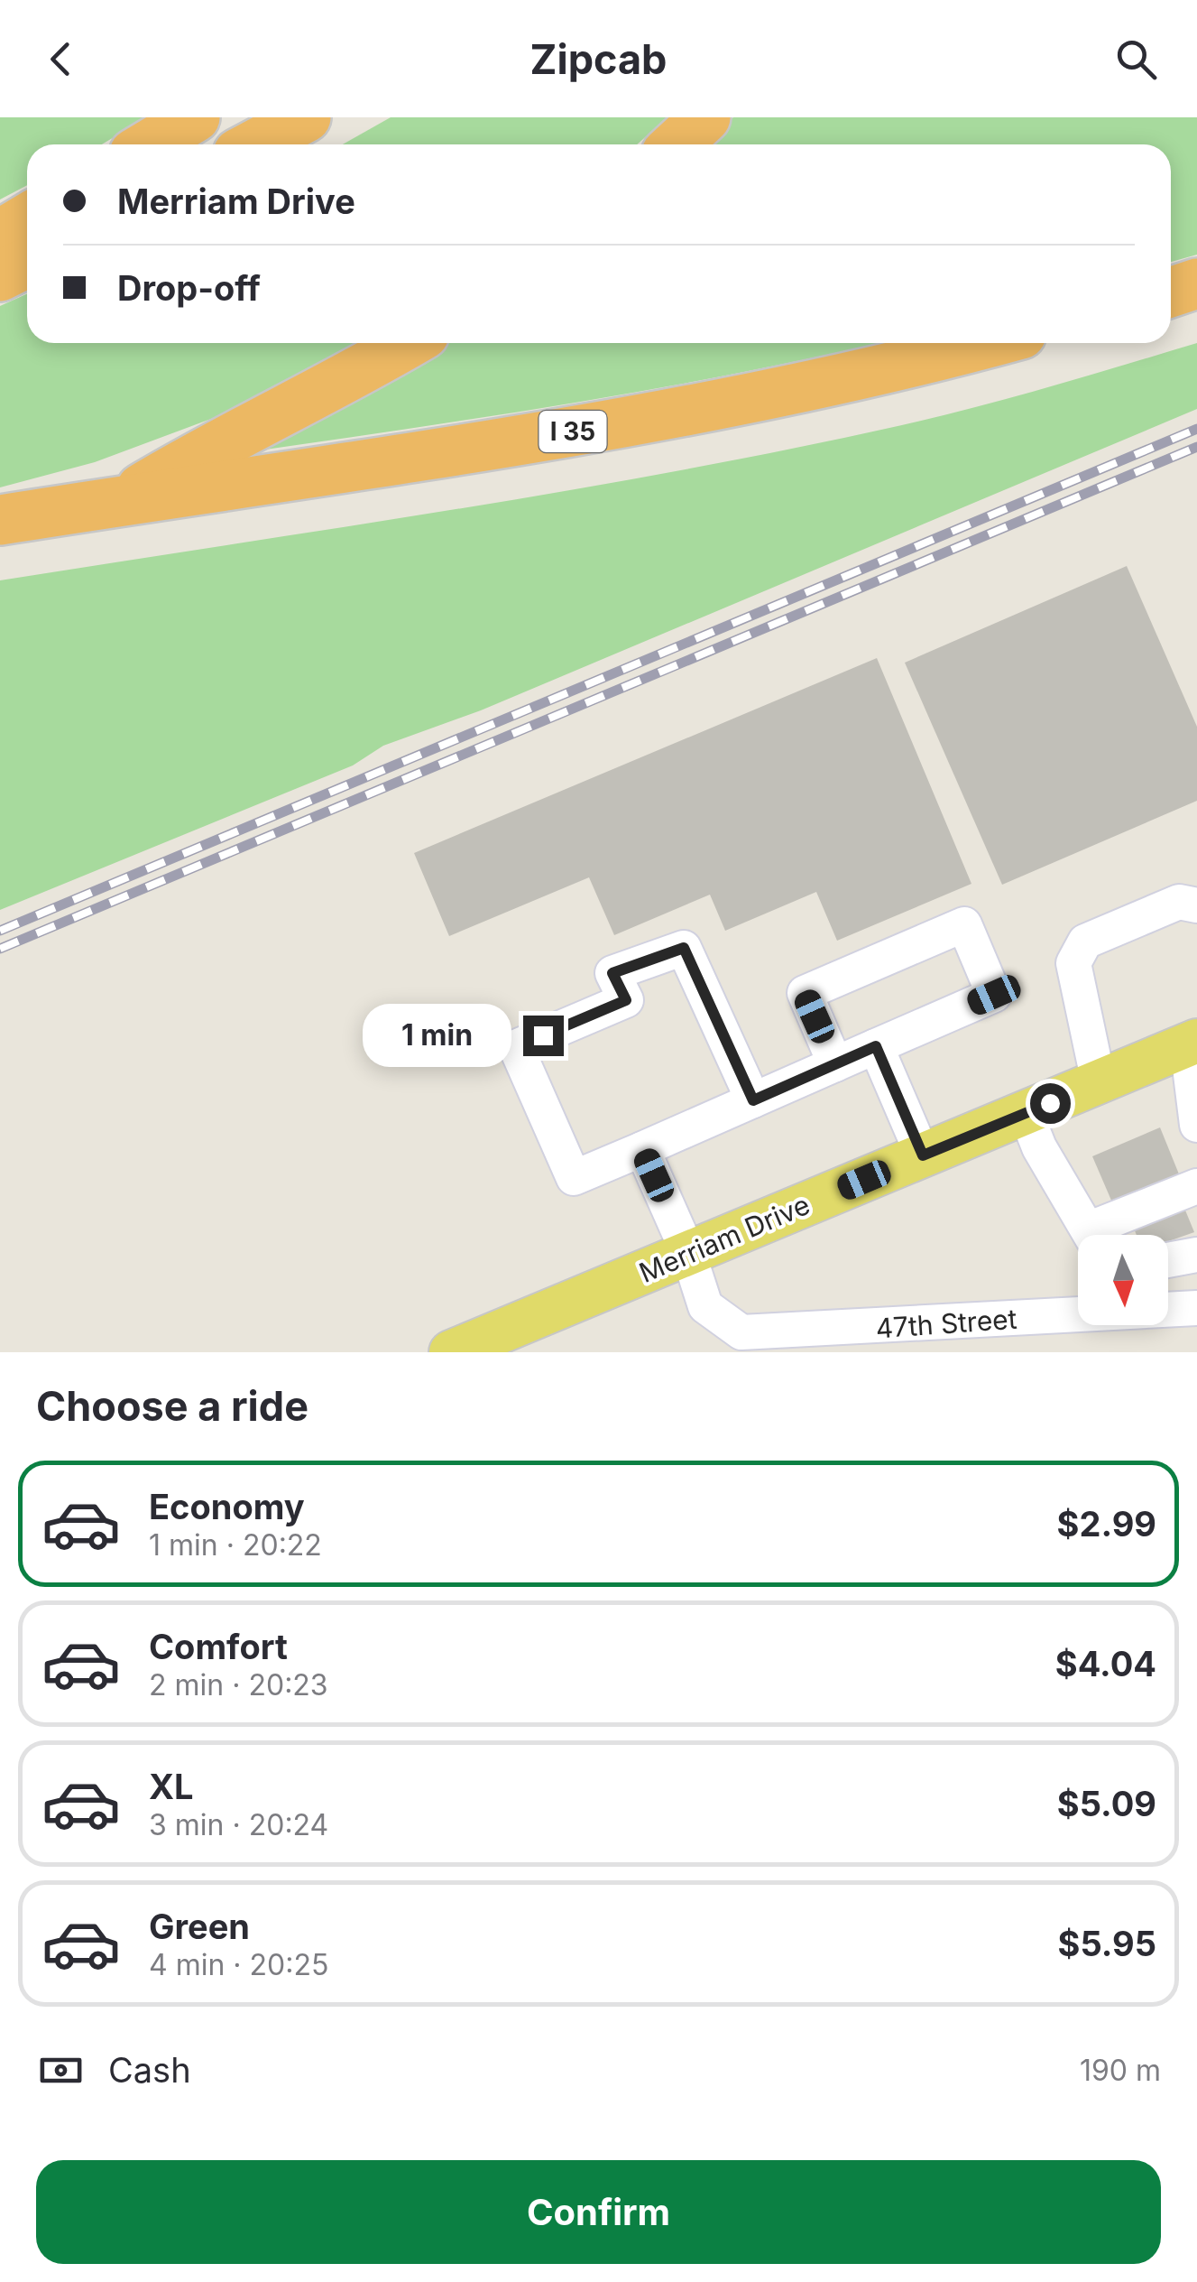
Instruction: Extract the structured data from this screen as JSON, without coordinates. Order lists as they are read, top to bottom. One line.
{"streets":{"highway":["I 35"],"main road":["Merriam Drive"],"street":["47th Street"]},"crossings":[["Merriam Drive","47th Street"]],"north":"bottom","page":{"header":"Zipcab","banner":["Merriam Drive","Drop-off"],"bubble":"1 min","heading":"Choose a ride","list":[{"name":"Economy","note":"1 min · 20:22","value":"$2.99"},{"name":"Comfort","note":"2 min · 20:23","value":"$4.04"},{"name":"XL","note":"3 min · 20:24","value":"$5.09"},{"name":"Green","note":"4 min · 20:25","value":"$5.95"}],"pay":["Cash","190 m"],"buttons":"Confirm"}}
